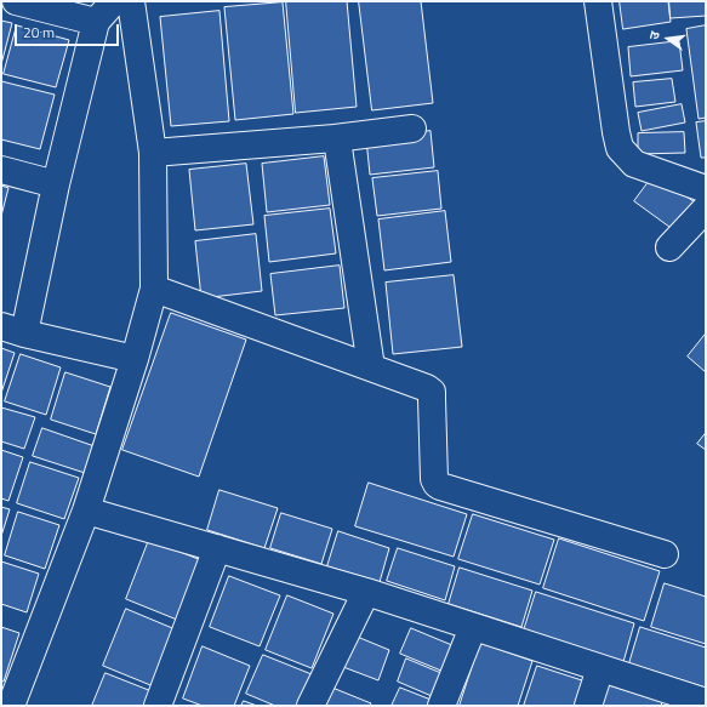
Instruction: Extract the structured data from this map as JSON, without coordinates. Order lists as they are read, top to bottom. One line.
{"scale_bar":"20 m","north":"left"}
